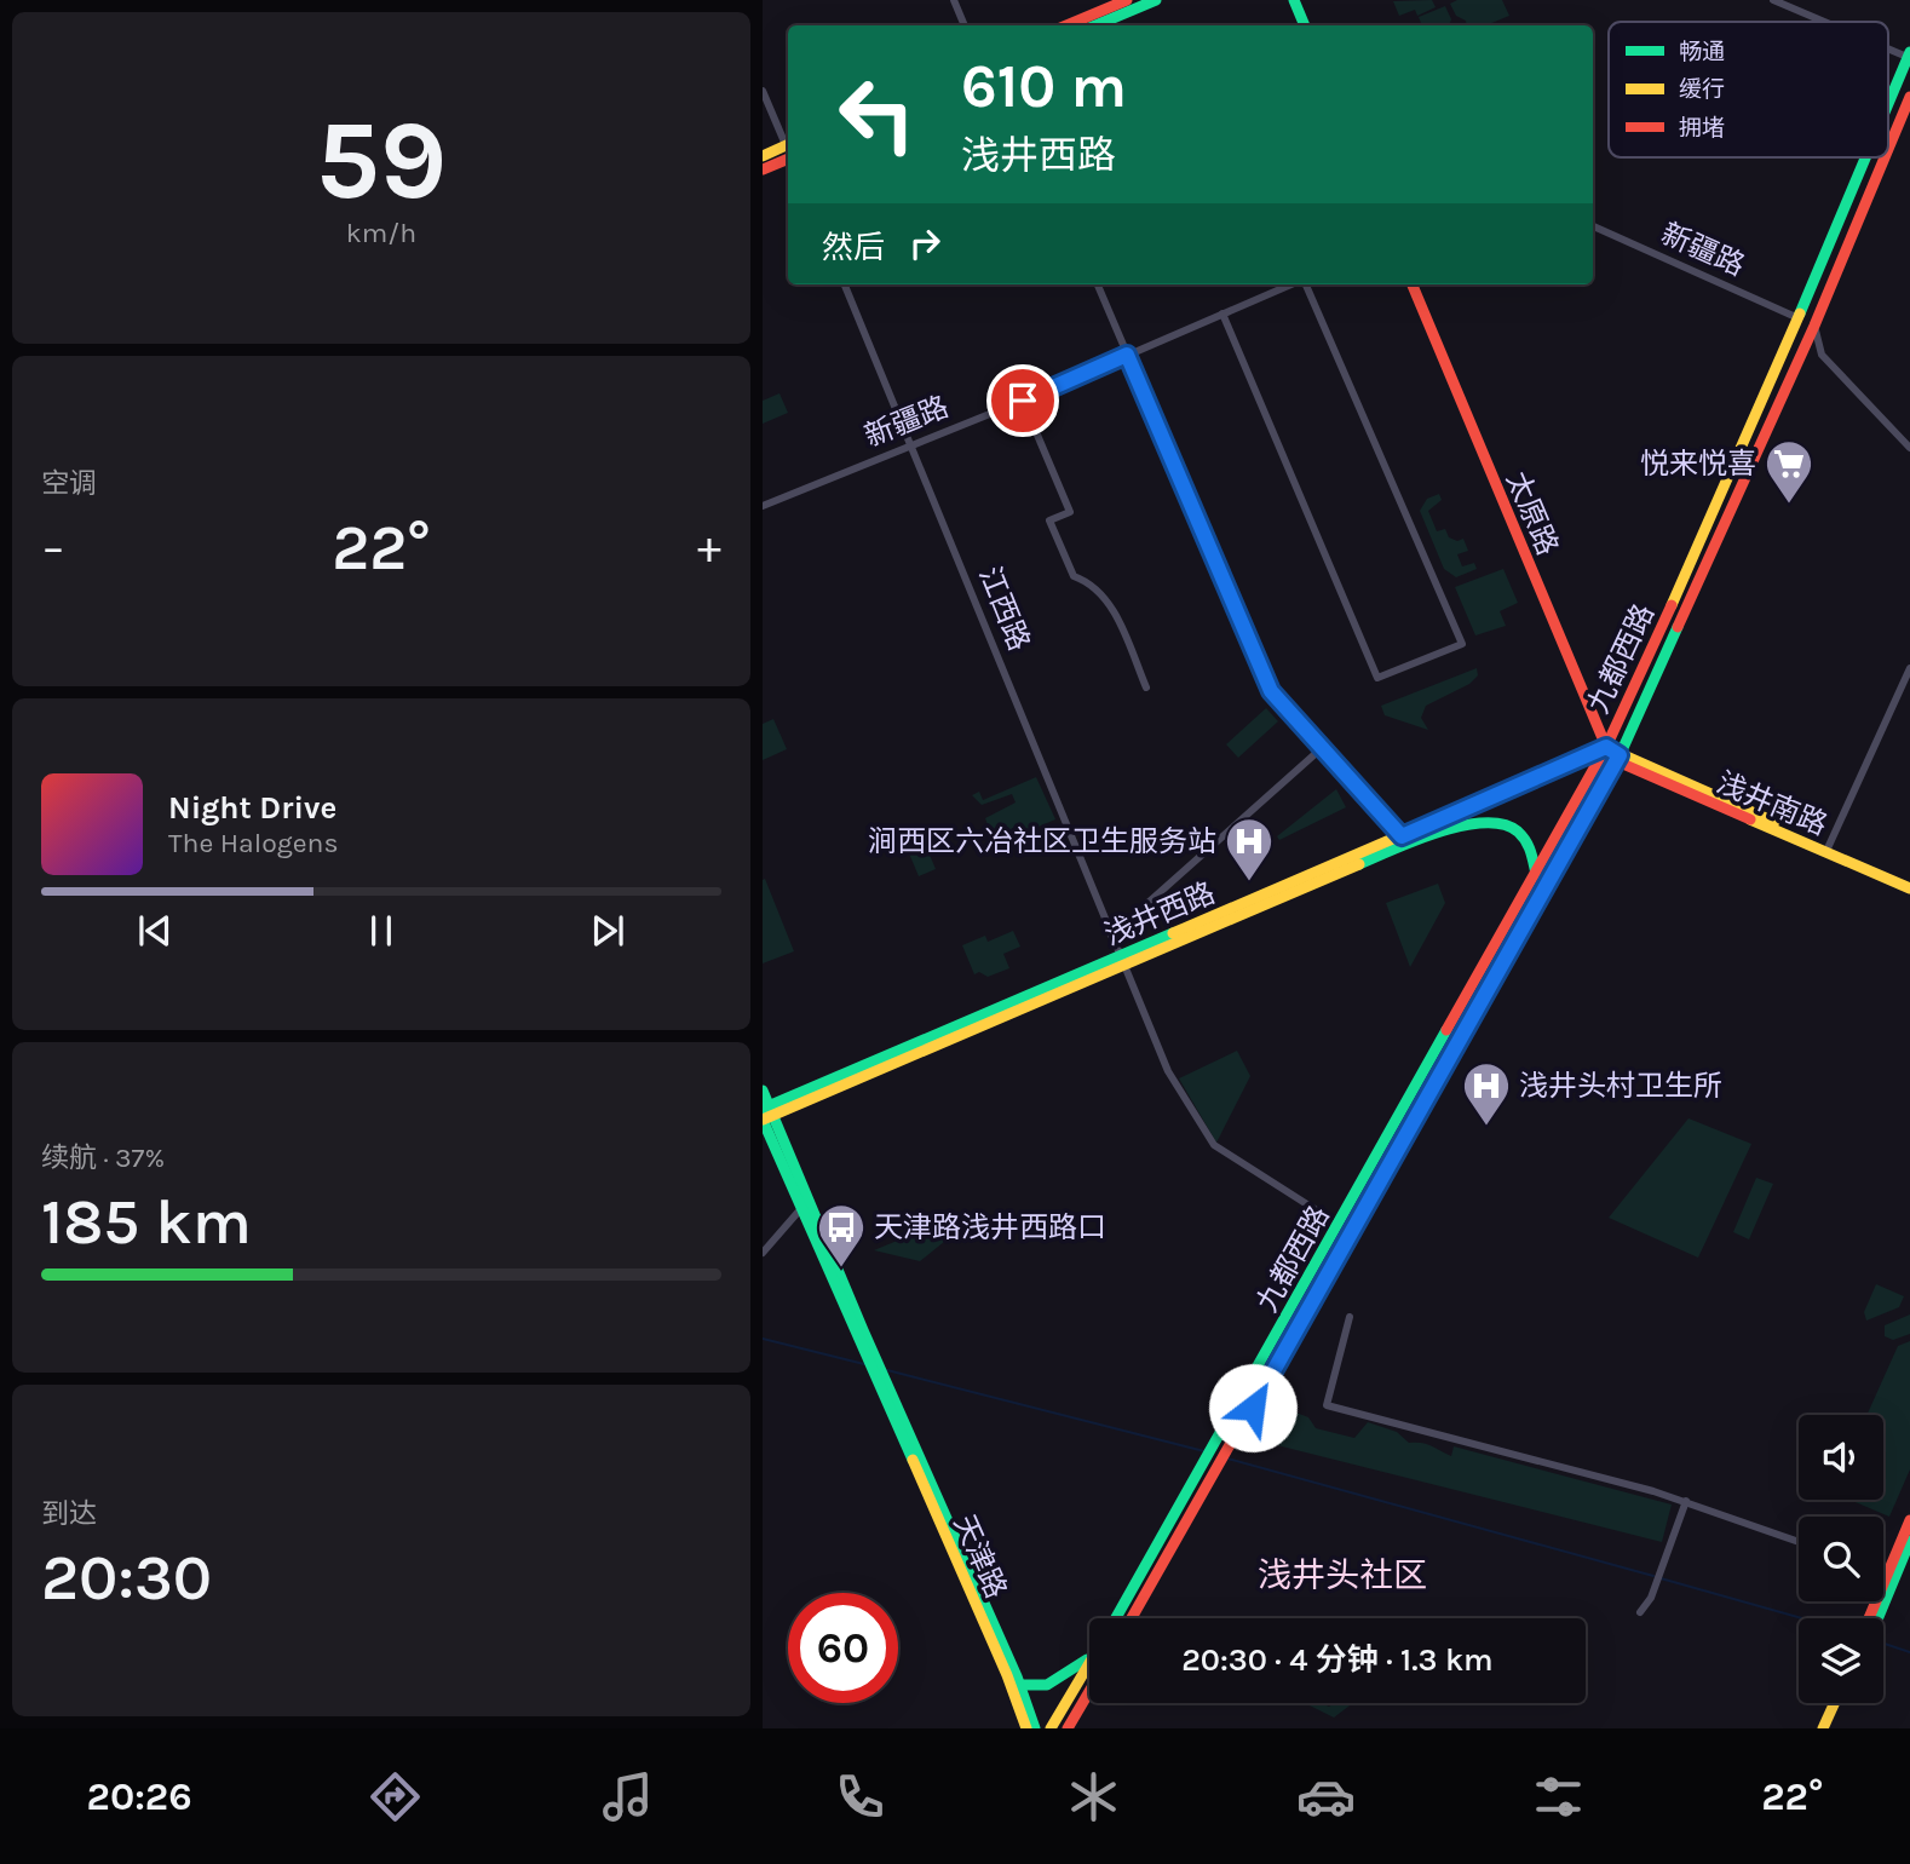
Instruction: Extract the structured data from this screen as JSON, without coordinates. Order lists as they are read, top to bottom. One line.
{"streets":{"main road":["太原路","九都西路","浅井南路","浅井西路","天津路"],"street":["新疆路","江西路"]},"crossings":[["新疆路","江西路"],["新疆路","九都西路"],["太原路","九都西路"],["太原路","浅井南路"],["太原路","浅井西路"],["江西路","浅井西路"],["九都西路","浅井南路"],["九都西路","浅井西路"]],"districts":["浅井头社区"],"places":{"supermarket":["悦来悦喜"],"hospital":["涧西区六冶社区卫生服务站","浅井头村卫生所"],"bus stop":["天津路浅井西路口"]},"legend":["畅通","缓行","拥堵"],"page":{"tile":[["59","km/h"],"空调",["续航 · 37%","185 km"],["到达","20:30"]],"turn":["610 m","浅井西路"],"then":"然后","heat":["−","22°","+"],"song":["Night Drive","The Halogens"],"limit":"60","trip":"20:30 · 4 分钟 · 1.3 km","tabs":["20:26","22°"]}}
